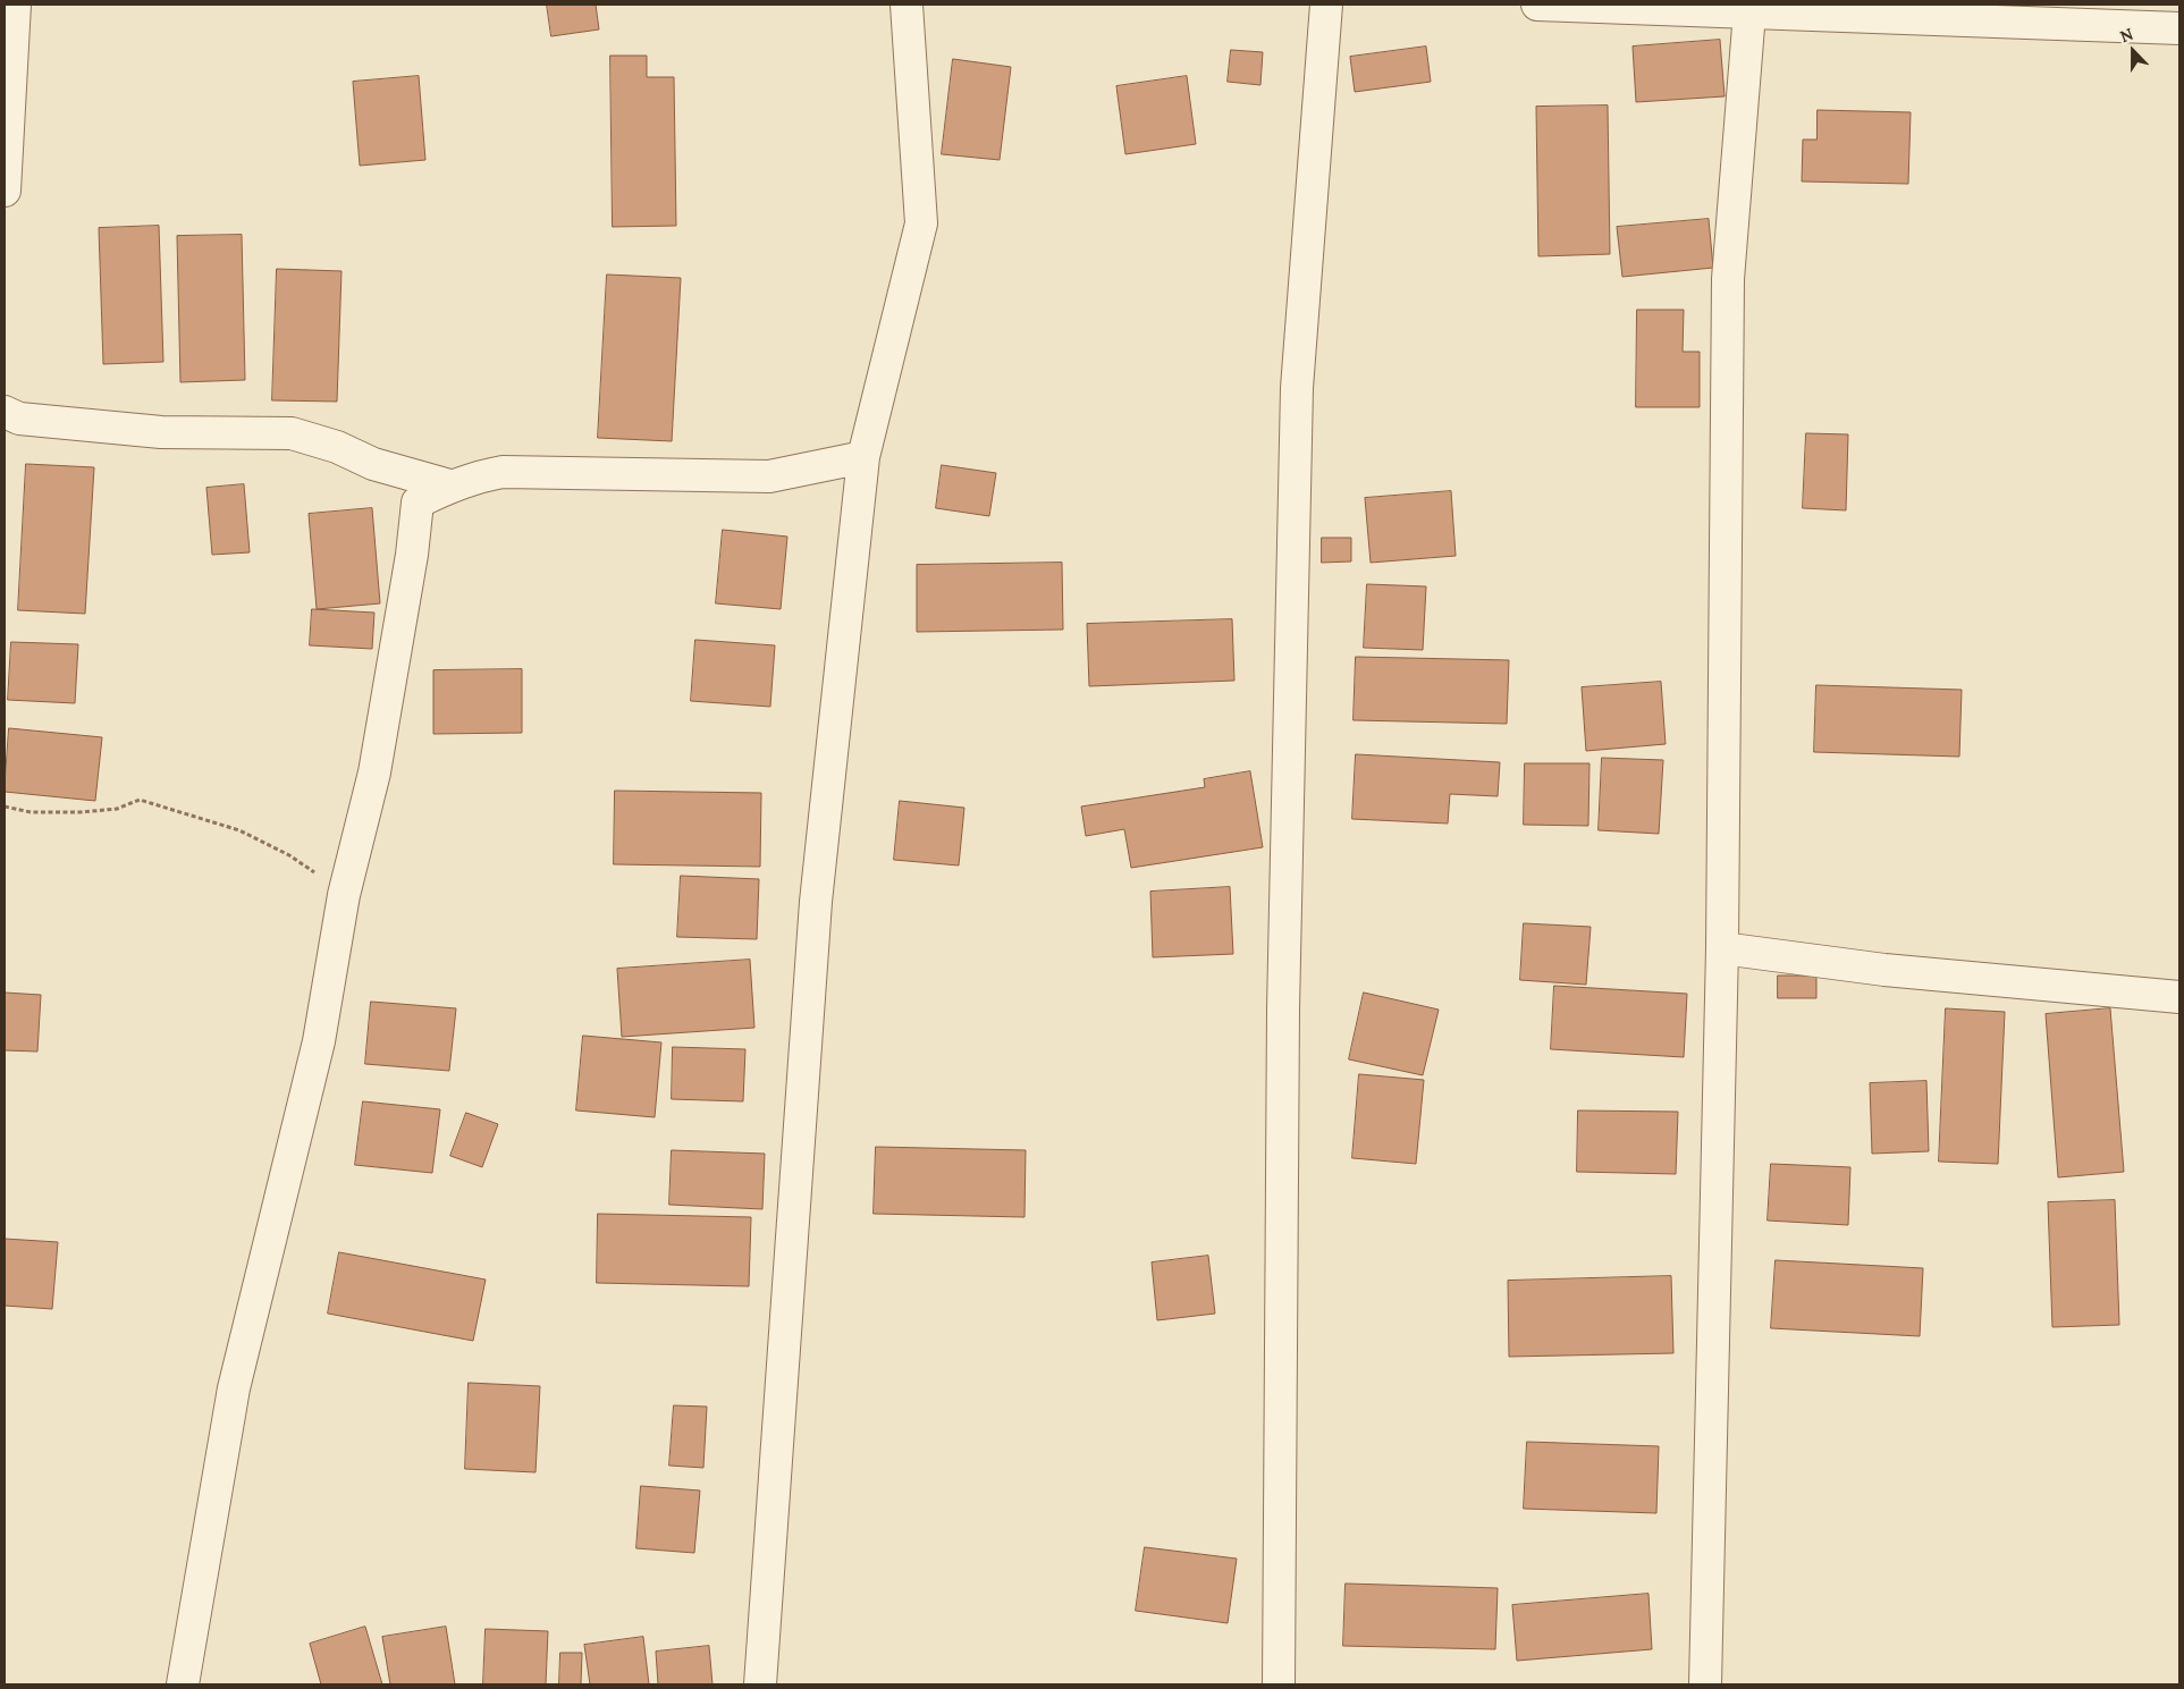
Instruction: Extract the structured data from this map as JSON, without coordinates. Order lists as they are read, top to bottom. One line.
{"north":"top"}
